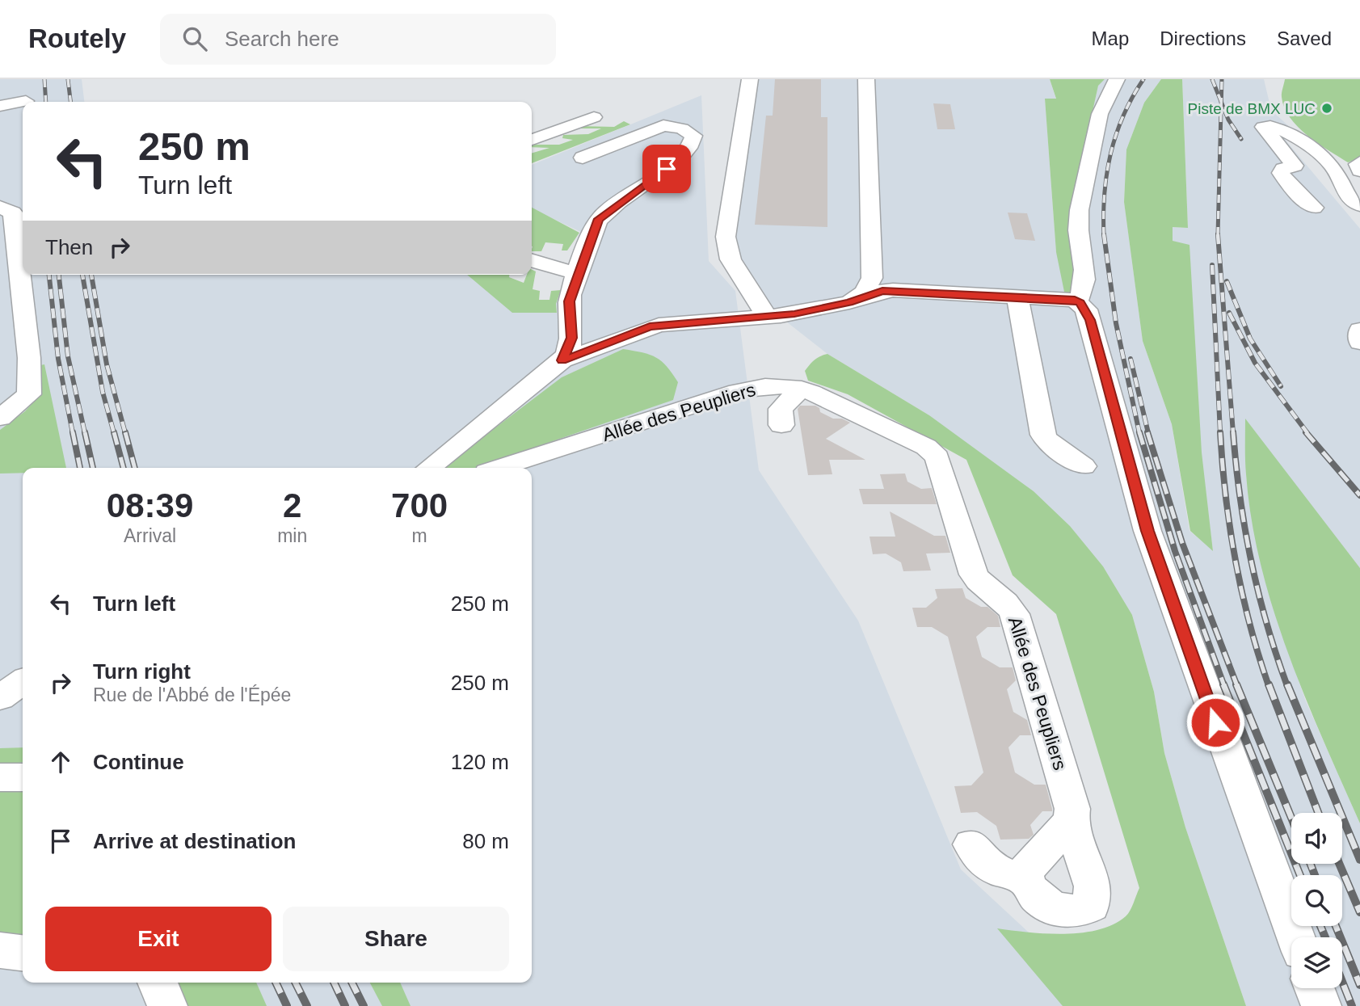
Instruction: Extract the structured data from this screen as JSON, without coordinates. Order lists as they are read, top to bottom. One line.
{"streets":{"street":["Allée des Peupliers"]},"places":["Piste de BMX LUC"],"page":{"header":"Routely","search":"Search here","nav":["Map","Directions","Saved"],"turn":["250 m","Turn left"],"then":"Then","eta":["08:39","Arrival","2","min","700","m"],"list":[{"name":"Turn left","value":"250 m"},{"name":"Turn right","note":"Rue de l'Abbé de l'Épée","value":"250 m"},{"name":"Continue","value":"120 m"},{"name":"Arrive at destination","value":"80 m"}],"buttons":["Exit","Share"]}}
